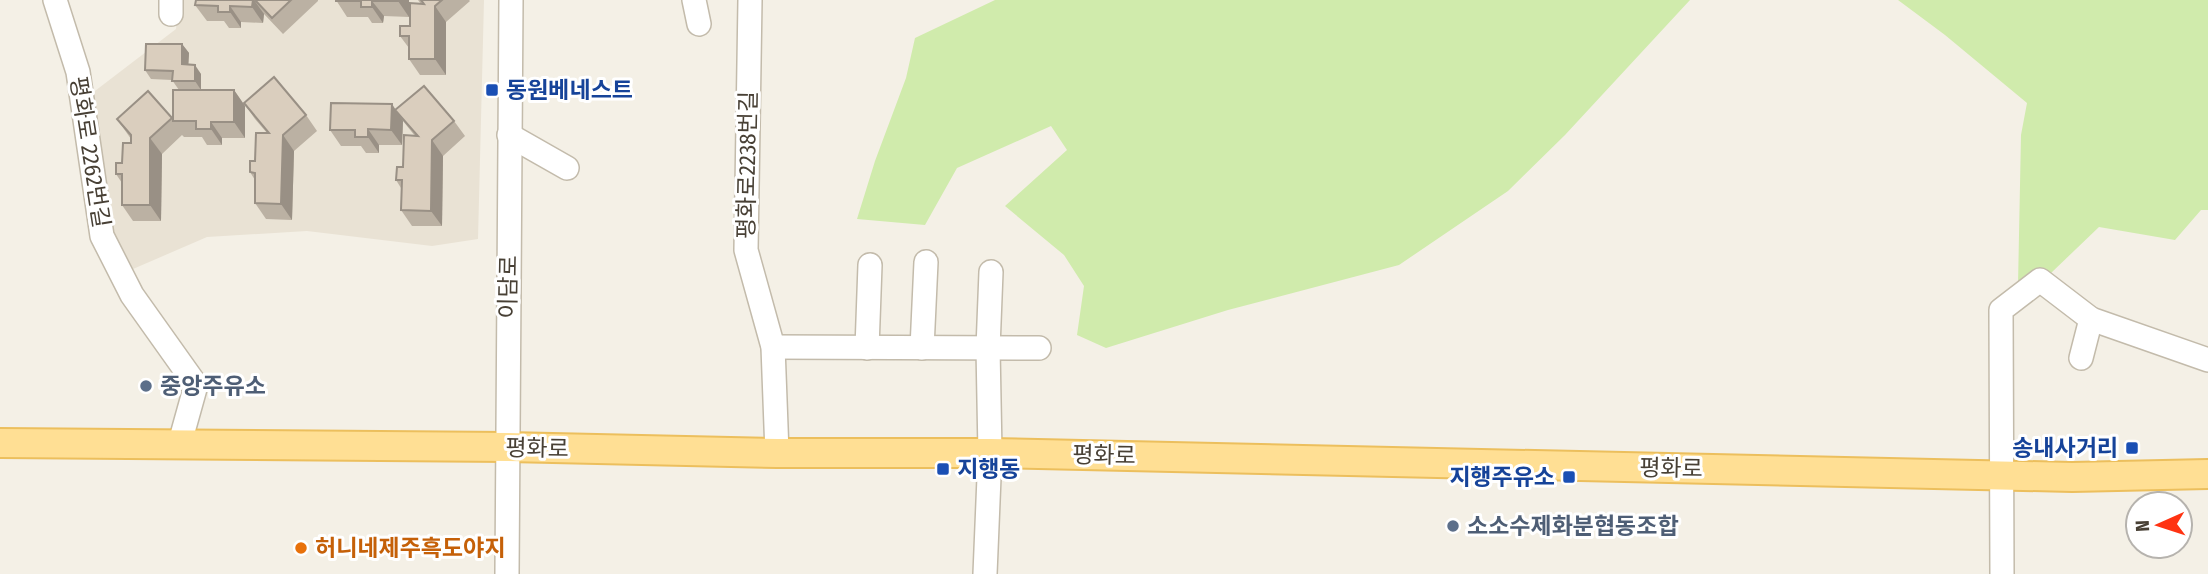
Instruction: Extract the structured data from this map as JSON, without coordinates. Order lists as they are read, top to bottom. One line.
{"streets":{"main road":["평화로"],"street":["평화로 2262번길","평화로2238번길","이담로"]},"crossings":[["평화로 2262번길","평화로"],["평화로2238번길","평화로"],["이담로","평화로"]],"places":{"transit":["동원베네스트","송내사거리","지행동","지행주유소"],"other":["중앙주유소","소소수제화분협동조합","허니네제주흑도야지"]},"north":"left"}
